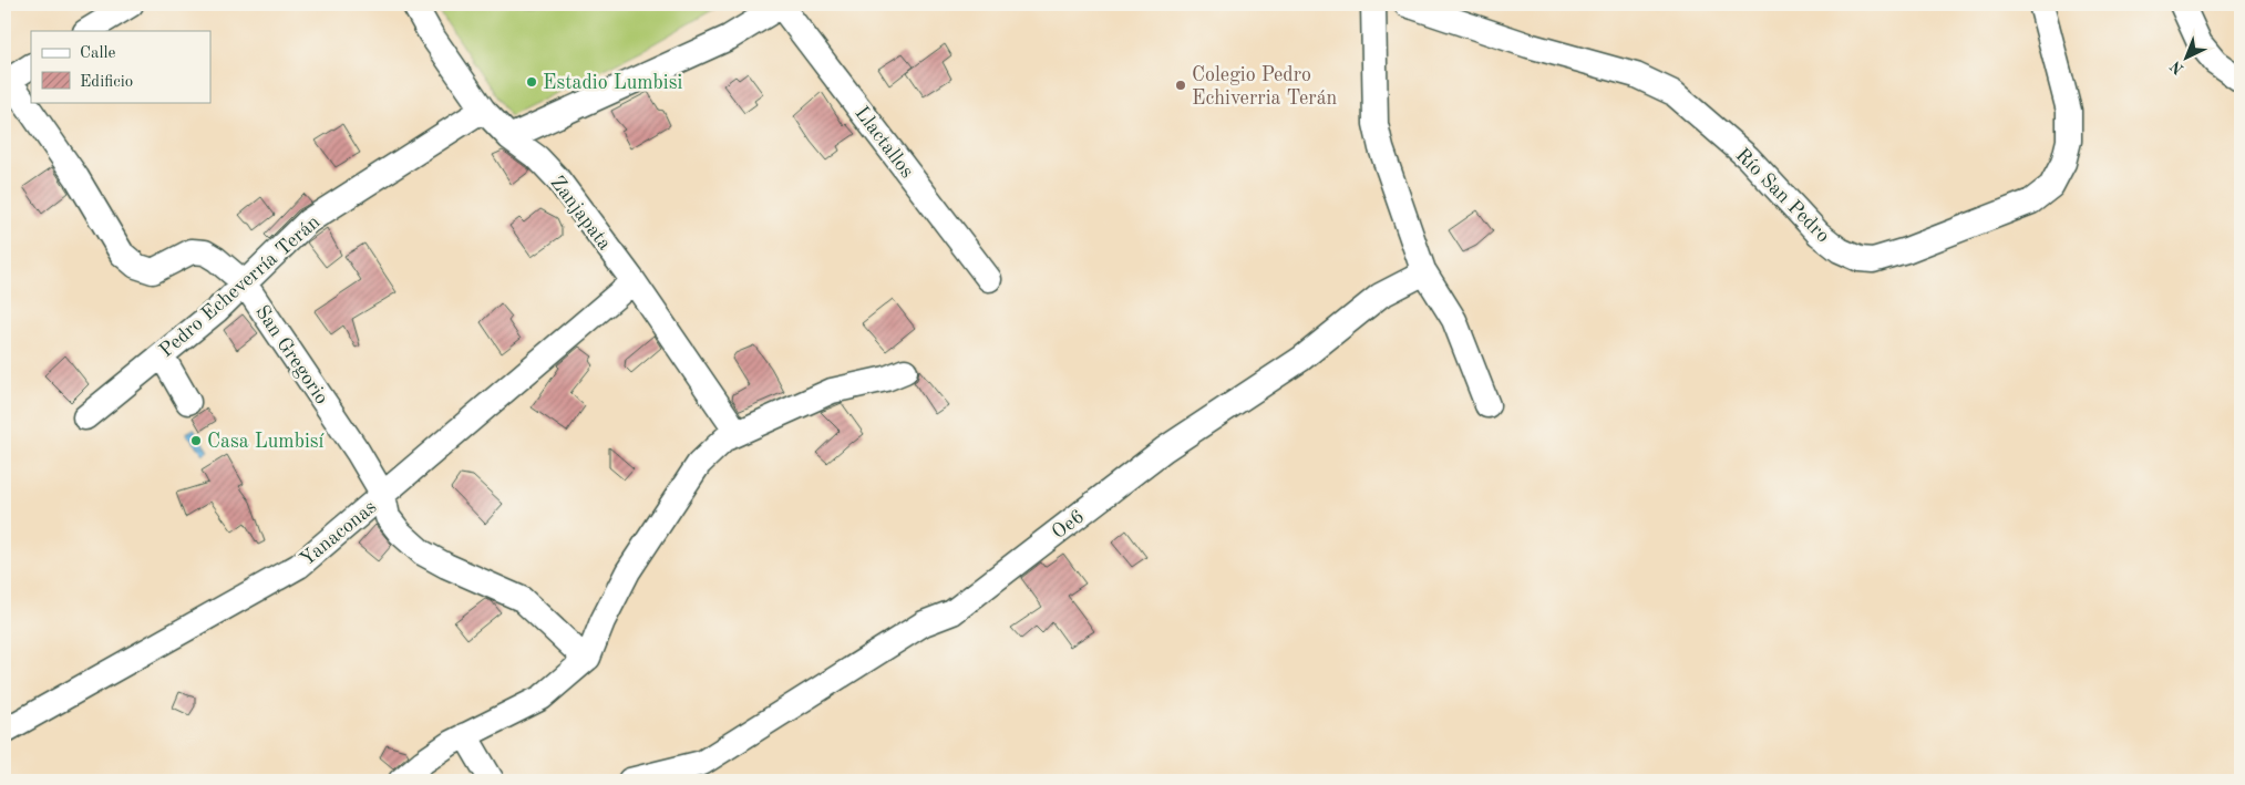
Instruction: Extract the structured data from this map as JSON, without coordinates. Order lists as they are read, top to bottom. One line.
{"streets":{"street":["Llactallos","Río San Pedro","Zanjapata","Pedro Echeverría Terán","San Gregorio","Oe6","Yanaconas"]},"crossings":[["Zanjapata","Pedro Echeverría Terán"],["Zanjapata","Yanaconas"],["Pedro Echeverría Terán","San Gregorio"],["San Gregorio","Yanaconas"]],"places":["Estadio Lumbisi","Colegio Pedro Echiverria Terán","Casa Lumbisí"],"legend":["Calle","Edificio"],"north":"bottom left"}
